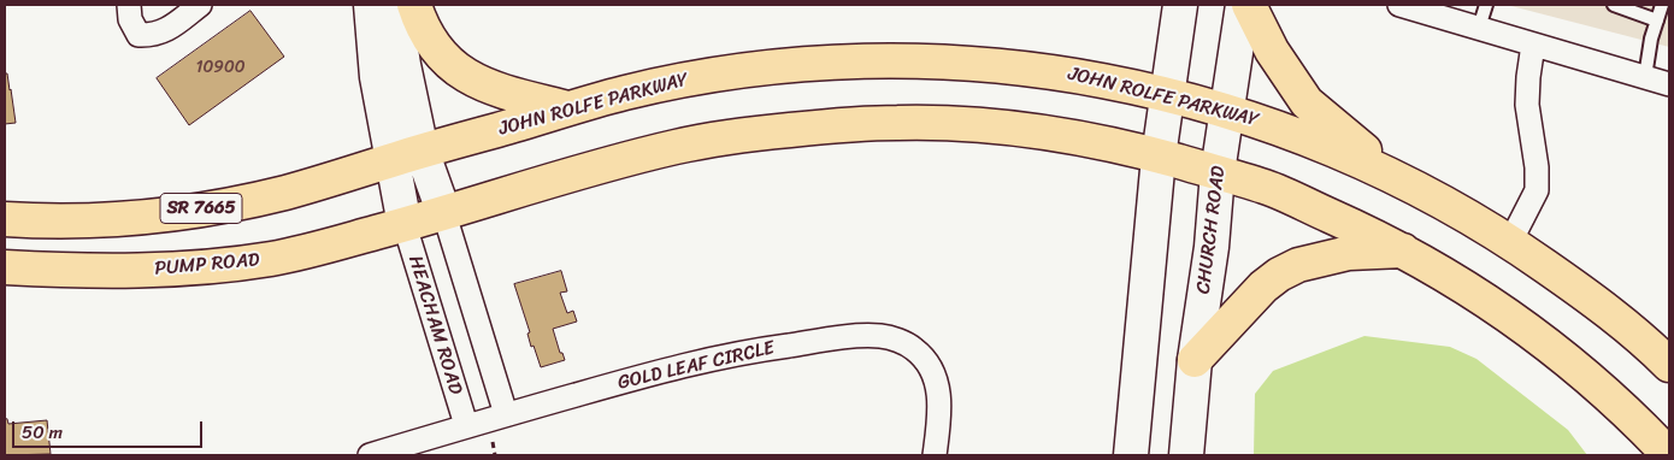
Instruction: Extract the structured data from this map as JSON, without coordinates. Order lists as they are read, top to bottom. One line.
{"streets":{"main road":["JOHN ROLFE PARKWAY","SR 7665","CHURCH ROAD","PUMP ROAD"],"street":["HEACHAM ROAD","GOLD LEAF CIRCLE"]},"crossings":[["JOHN ROLFE PARKWAY","SR 7665"],["JOHN ROLFE PARKWAY","CHURCH ROAD"],["PUMP ROAD","HEACHAM ROAD"],["HEACHAM ROAD","GOLD LEAF CIRCLE"]],"house_numbers":["10900"],"scale_bar":"50 m"}
